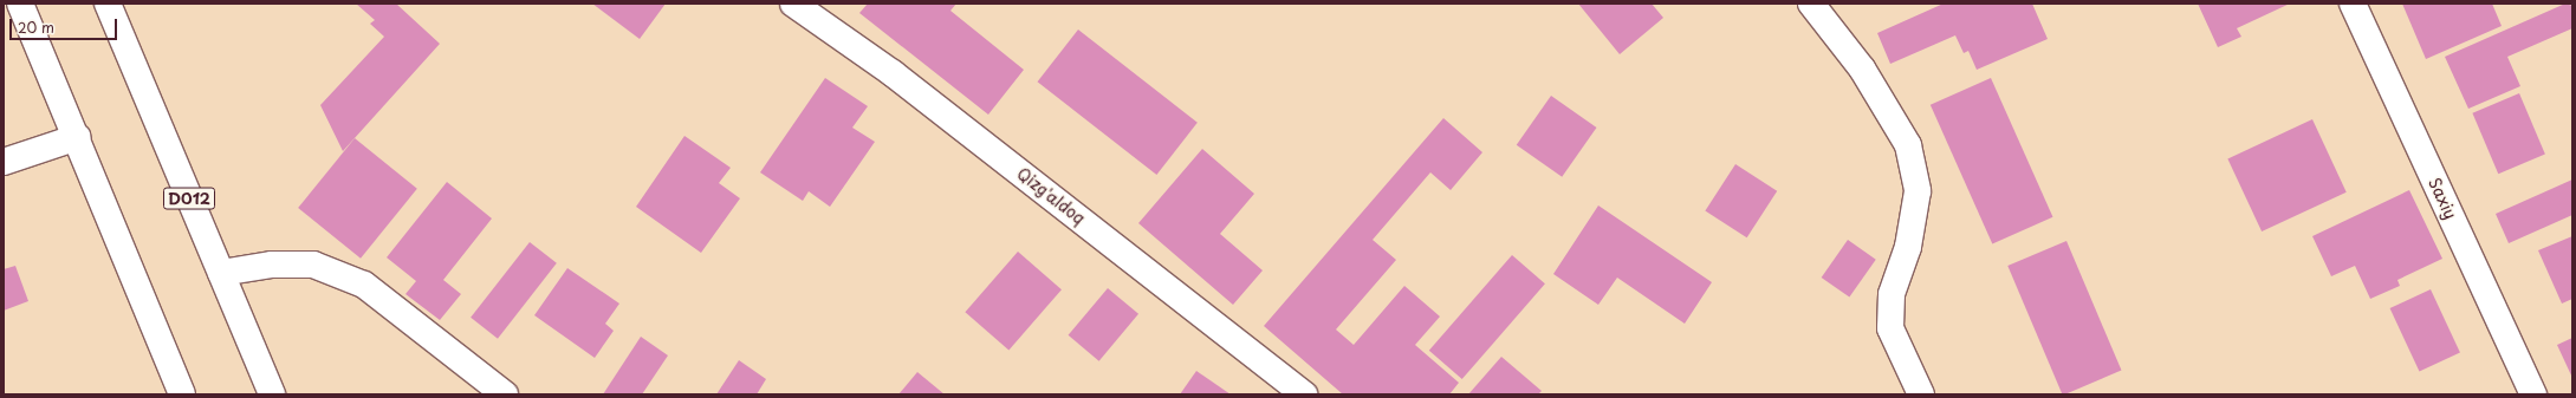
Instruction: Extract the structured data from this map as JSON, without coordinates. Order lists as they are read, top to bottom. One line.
{"streets":{"main road":["Qizg'aldoq","D012","Saxiy"]},"scale_bar":"20 m"}
